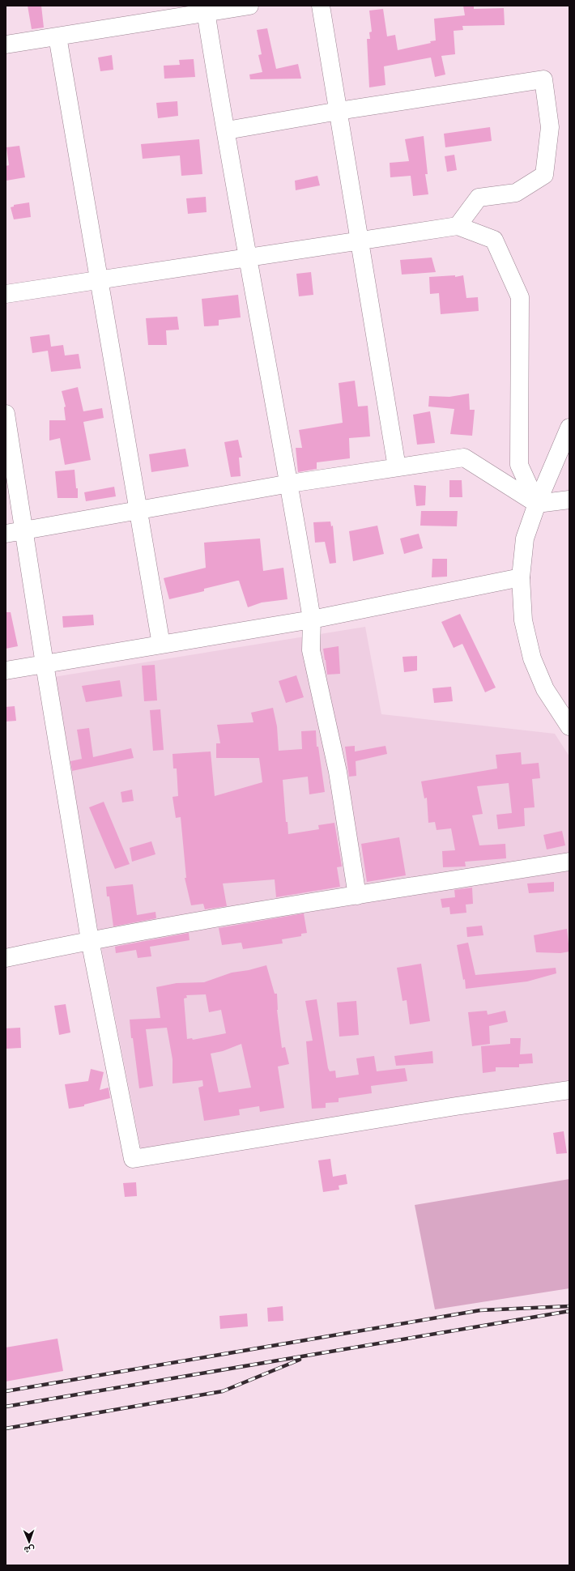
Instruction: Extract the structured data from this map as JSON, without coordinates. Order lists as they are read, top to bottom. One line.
{"north":"bottom"}
